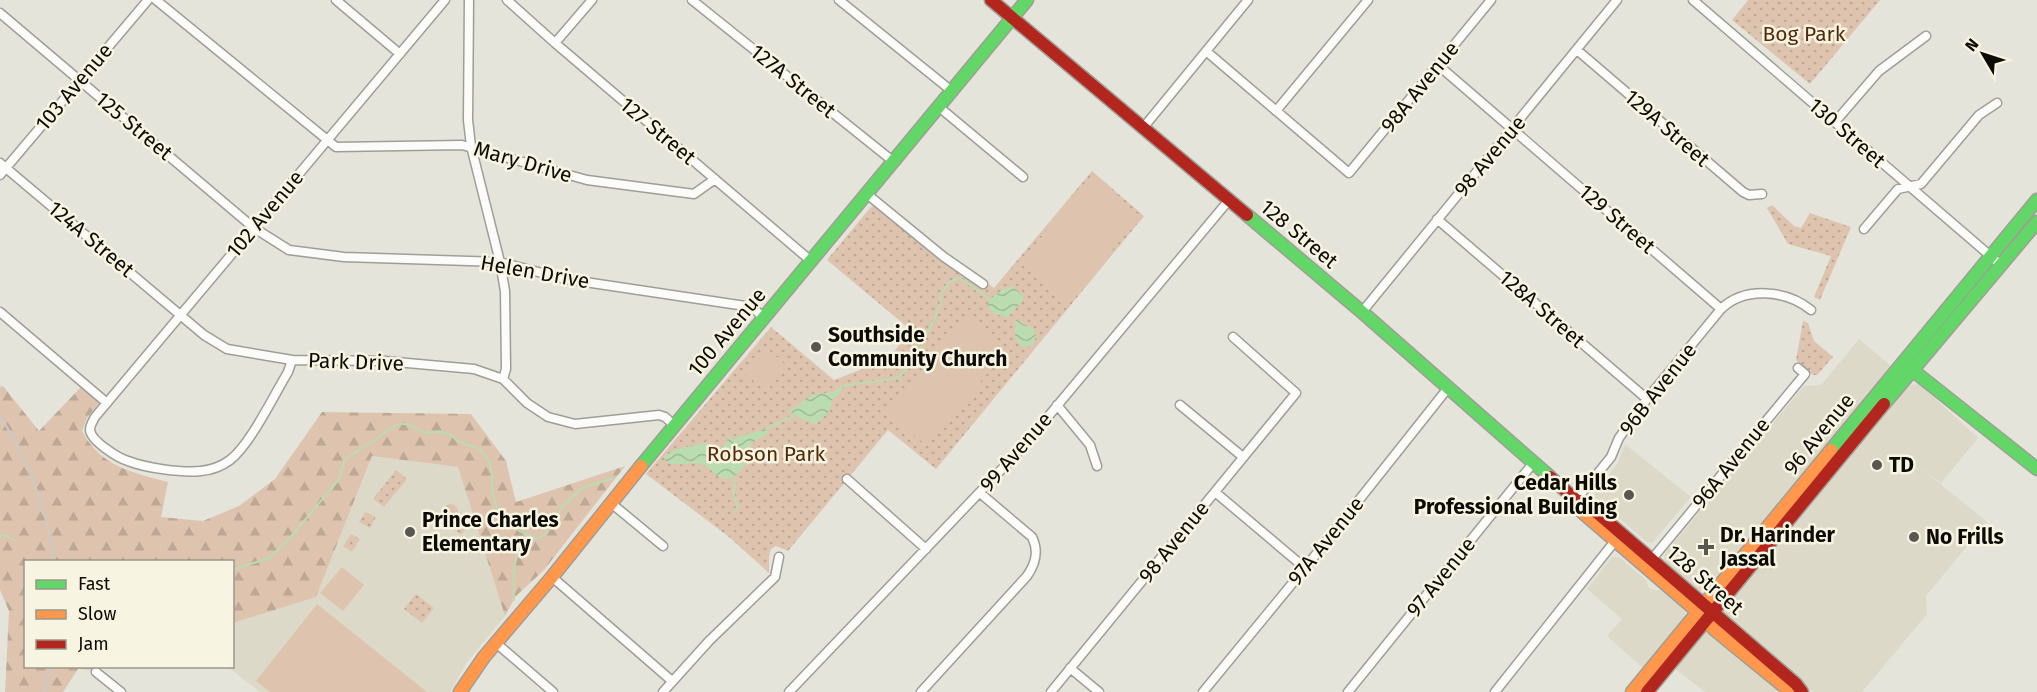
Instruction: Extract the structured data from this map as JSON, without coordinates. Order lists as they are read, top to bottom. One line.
{"streets":{"main road":["128 Street","100 Avenue","96 Avenue"],"street":["127A Street","103 Avenue","98A Avenue","125 Street","129A Street","127 Street","130 Street","98 Avenue","Mary Drive","102 Avenue","129 Street","124A Street","Helen Drive","128A Street","Park Drive","96B Avenue","99 Avenue","96A Avenue","97A Avenue","97 Avenue"]},"crossings":[["127A Street","100 Avenue"],["103 Avenue","125 Street"],["103 Avenue","124A Street"],["98A Avenue","129 Street"],["125 Street","102 Avenue"],["125 Street","Helen Drive"],["129A Street","98 Avenue"],["127 Street","Mary Drive"],["127 Street","100 Avenue"],["130 Street","96 Avenue"],["98 Avenue","129 Street"],["98 Avenue","128 Street"],["98 Avenue","128A Street"],["Mary Drive","102 Avenue"],["102 Avenue","124A Street"],["102 Avenue","Park Drive"],["129 Street","96B Avenue"],["128 Street","100 Avenue"],["128 Street","96B Avenue"],["128 Street","96 Avenue"],["128 Street","99 Avenue"],["128 Street","96A Avenue"],["128 Street","97A Avenue"],["128 Street","97 Avenue"],["124A Street","Park Drive"],["Helen Drive","100 Avenue"],["128A Street","96B Avenue"],["100 Avenue","Park Drive"]],"parks":["Bog Park","Robson Park"],"places":{"other":["Southside Community Church","TD","Cedar Hills Professional Building","Prince Charles Elementary","No Frills"],"health":["Dr. Harinder Jassal"]},"legend":["Fast","Slow","Jam"],"north":"top left"}
